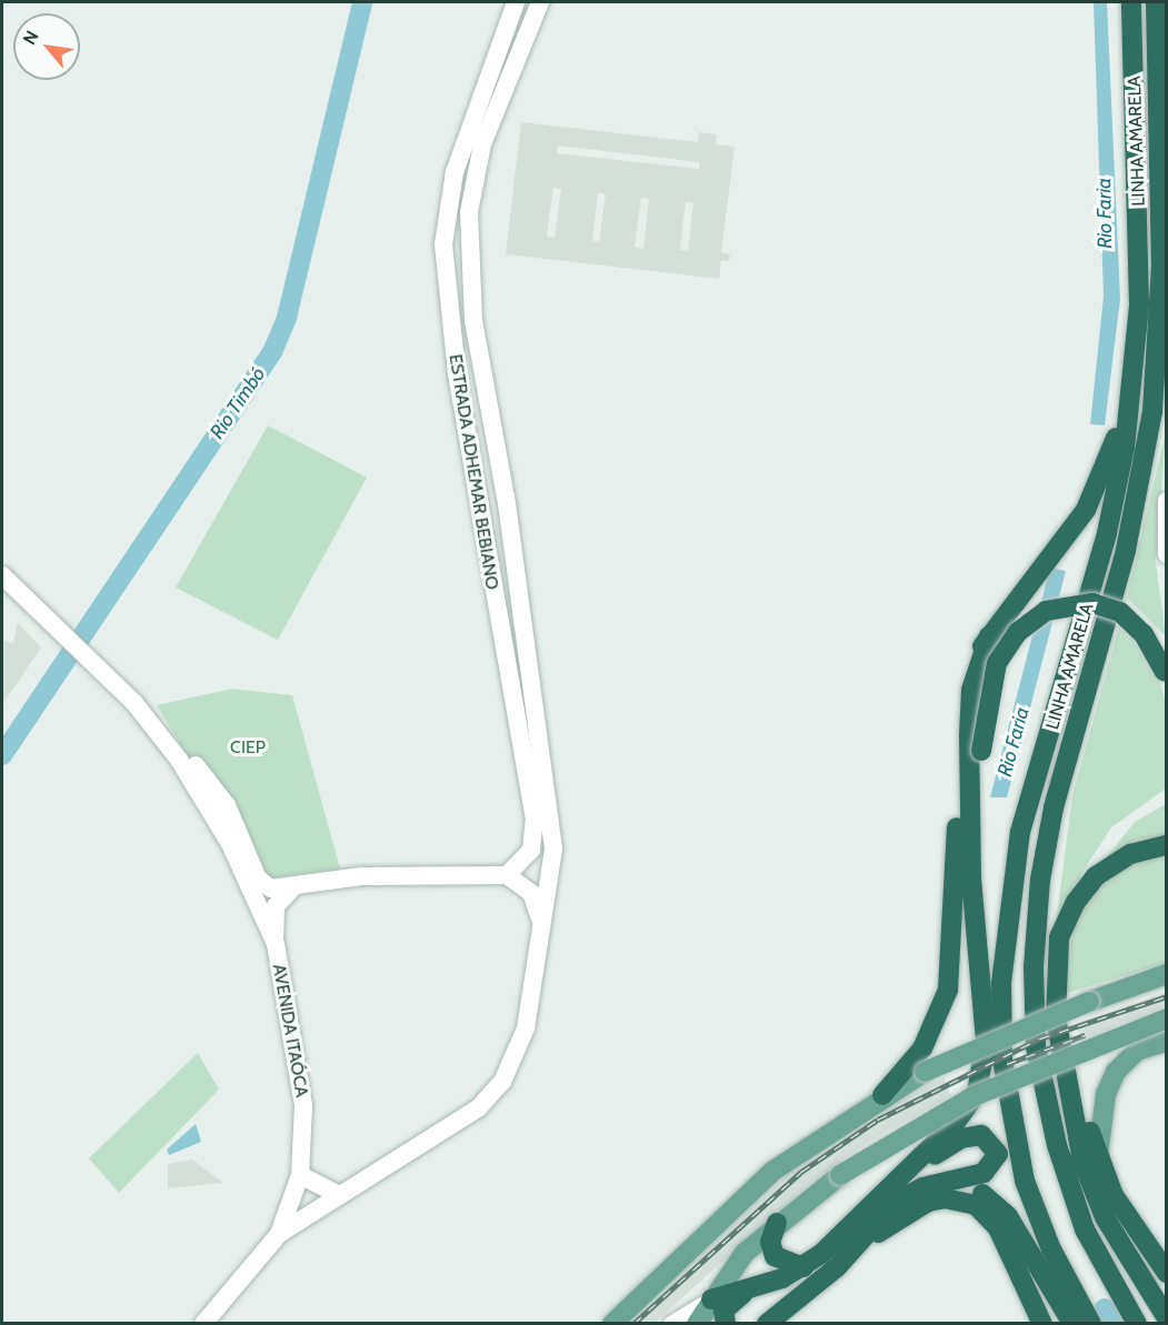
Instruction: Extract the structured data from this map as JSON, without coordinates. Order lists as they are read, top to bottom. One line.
{"streets":{"highway":["LINHA AMARELA"],"main road":["ESTRADA ADHEMAR BEBIANO","AVENIDA ITAÓCA"]},"crossings":[["ESTRADA ADHEMAR BEBIANO","AVENIDA ITAÓCA"]],"water":["Rio Faria","Rio Timbó"],"parks":["CIEP"],"north":"top left"}
